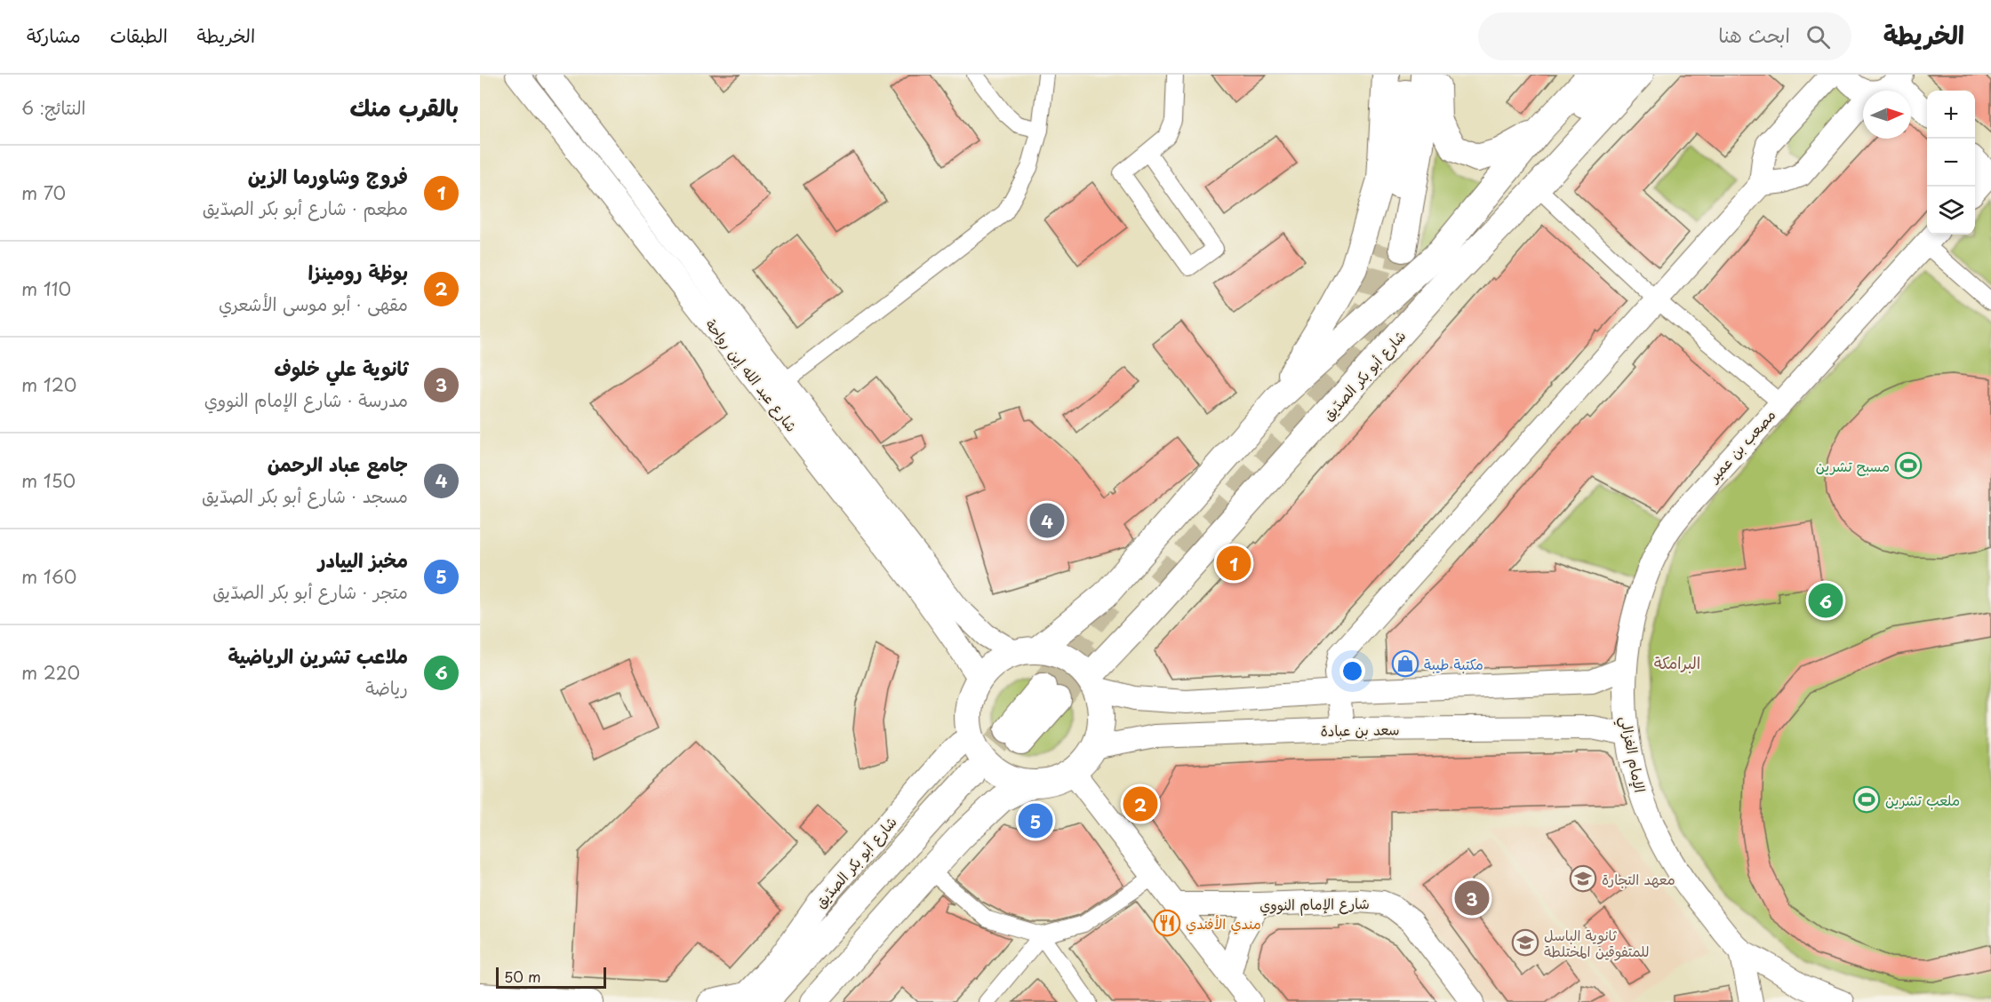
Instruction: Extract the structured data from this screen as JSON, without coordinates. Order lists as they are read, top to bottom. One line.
{"streets":{"main road":["شارع أبو بكر الصدّيق"],"street":["شارع عبد الله إبن رواحة","مصعب بن عمير","سعد بن عبادة","الإمام الغزالي","شارع الإمام النووي"]},"crossings":[["شارع عبد الله إبن رواحة","شارع أبو بكر الصدّيق"],["شارع عبد الله إبن رواحة","سعد بن عبادة"],["شارع أبو بكر الصدّيق","سعد بن عبادة"],["مصعب بن عمير","الإمام الغزالي"],["سعد بن عبادة","الإمام الغزالي"]],"districts":["البرامكة"],"places":{"sports":["مسبح تشرين","ملعب تشرين"],"shop":["مكتبة طيبة"],"school or university":["معهد التجارة","ثانوية الباسل للمتفوقين المختلطة"],"restaurant":["مندي الأفندي"]},"scale_bar":"50 m","north":"right","page":{"header":"الخريطة","search":"ابحث هنا","nav":["الخريطة","الطبقات","مشاركة"],"heading":["بالقرب منك","النتائج: 6"],"map_buttons":["+","−"],"list":[{"mark":"1","name":"فروج وشاورما الزين","note":"مطعم · شارع أبو بكر الصدّيق","value":"70 m"},{"mark":"2","name":"بوظة رومينزا","note":"مقهى · أبو موسى الأشعري","value":"110 m"},{"mark":"3","name":"ثانوية علي خلوف","note":"مدرسة · شارع الإمام النووي","value":"120 m"},{"mark":"4","name":"جامع عباد الرحمن","note":"مسجد · شارع أبو بكر الصدّيق","value":"150 m"},{"mark":"5","name":"مخبز الييادر","note":"متجر · شارع أبو بكر الصدّيق","value":"160 m"},{"mark":"6","name":"ملاعب تشرين الرياضية","note":"رياضة","value":"220 m"}],"pins":["4","1","6","2","5","3"],"scale":"50 m"}}
